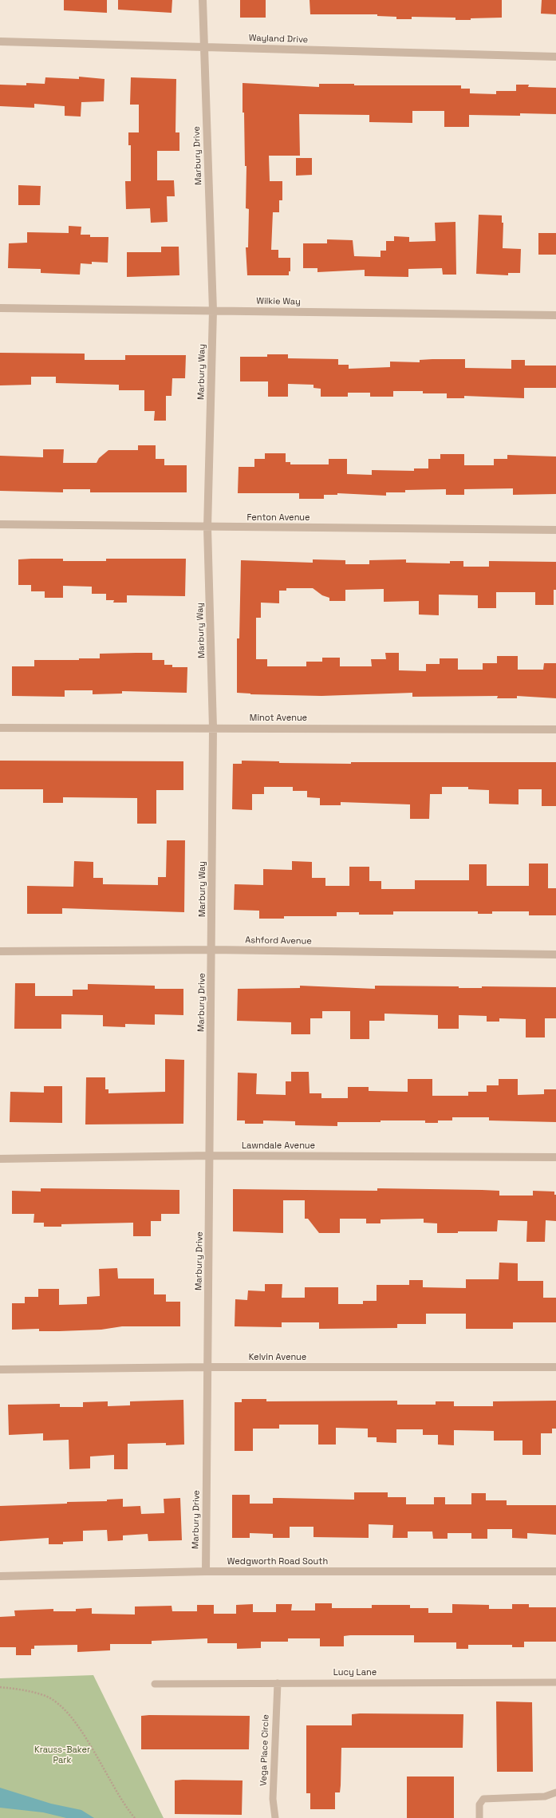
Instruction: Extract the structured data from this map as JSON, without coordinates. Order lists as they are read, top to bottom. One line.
{"streets":{"street":["Wayland Drive","Marbury Drive","Wilkie Way","Marbury Way","Fenton Avenue","Minot Avenue","Ashford Avenue","Lawndale Avenue","Kelvin Avenue","Wedgworth Road South"],"lane":["Lucy Lane","Vega Place Circle"]},"crossings":[["Wayland Drive","Marbury Drive"],["Marbury Drive","Wilkie Way"],["Marbury Drive","Marbury Way"],["Marbury Drive","Ashford Avenue"],["Marbury Drive","Lawndale Avenue"],["Marbury Drive","Kelvin Avenue"],["Marbury Drive","Wedgworth Road South"],["Wilkie Way","Marbury Way"],["Marbury Way","Fenton Avenue"],["Marbury Way","Minot Avenue"],["Marbury Way","Ashford Avenue"],["Lucy Lane","Vega Place Circle"]],"parks":["Krauss-Baker Park"]}
